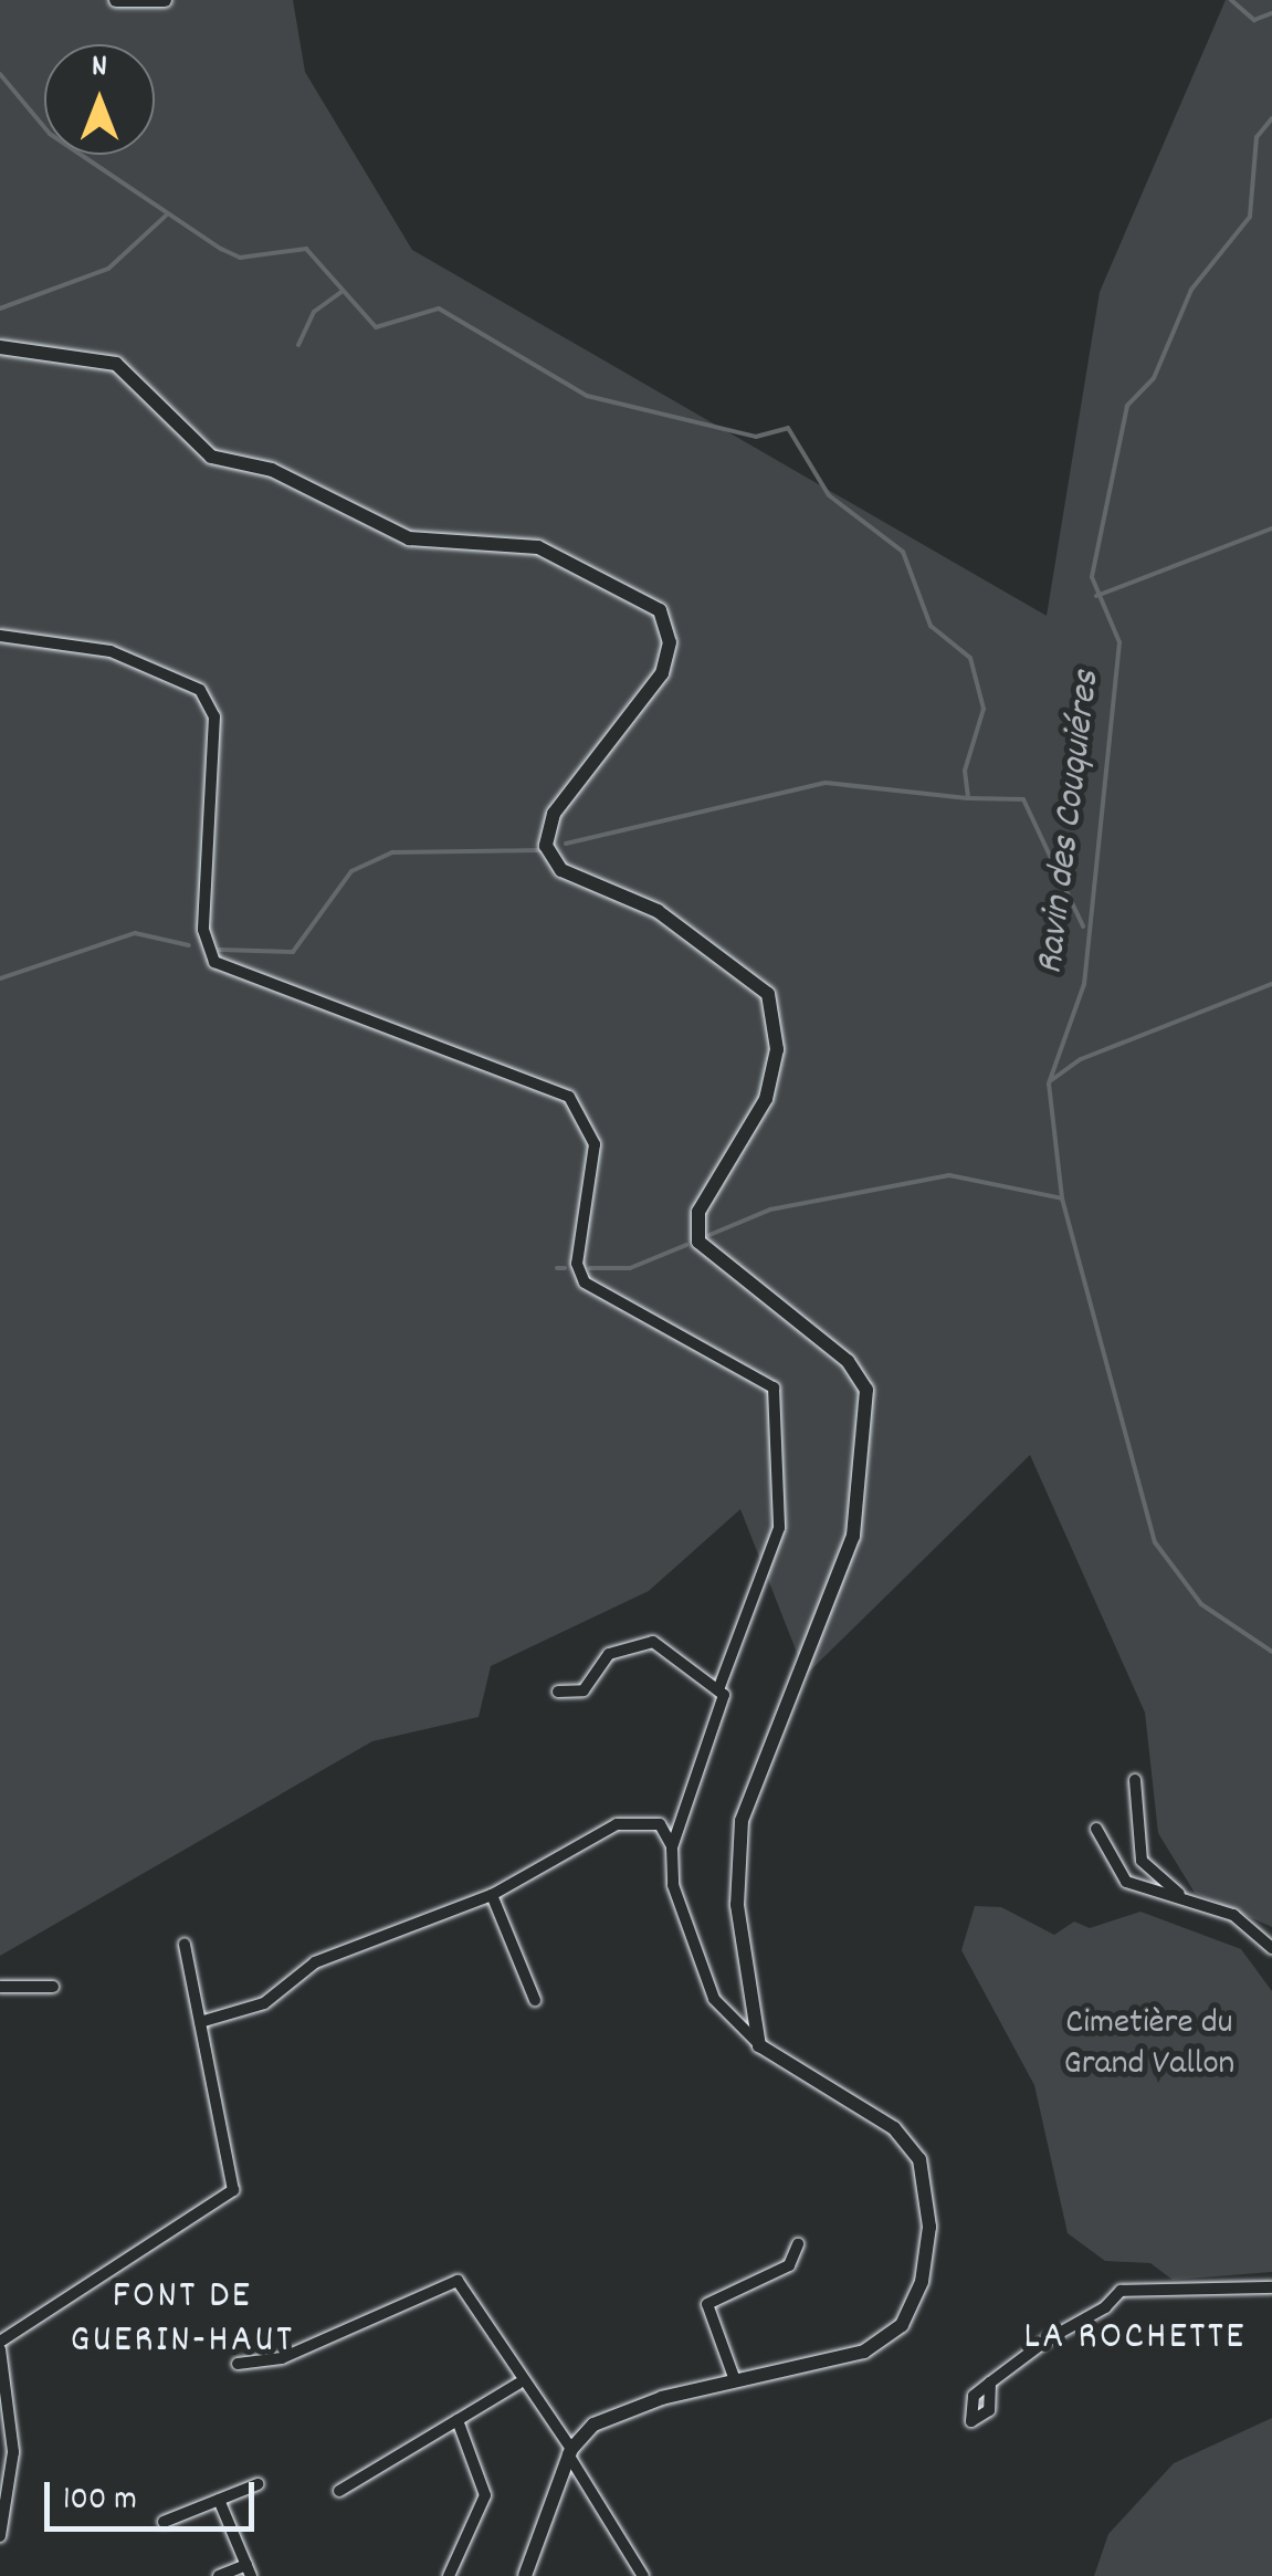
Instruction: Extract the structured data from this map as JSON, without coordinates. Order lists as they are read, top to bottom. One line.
{"districts":["FONT DE GUERIN-HAUT","LA ROCHETTE"],"water":["Ravin des Couquiéres"],"parks":["Cimetière du Grand Vallon"],"scale_bar":"100 m","north":"top"}
